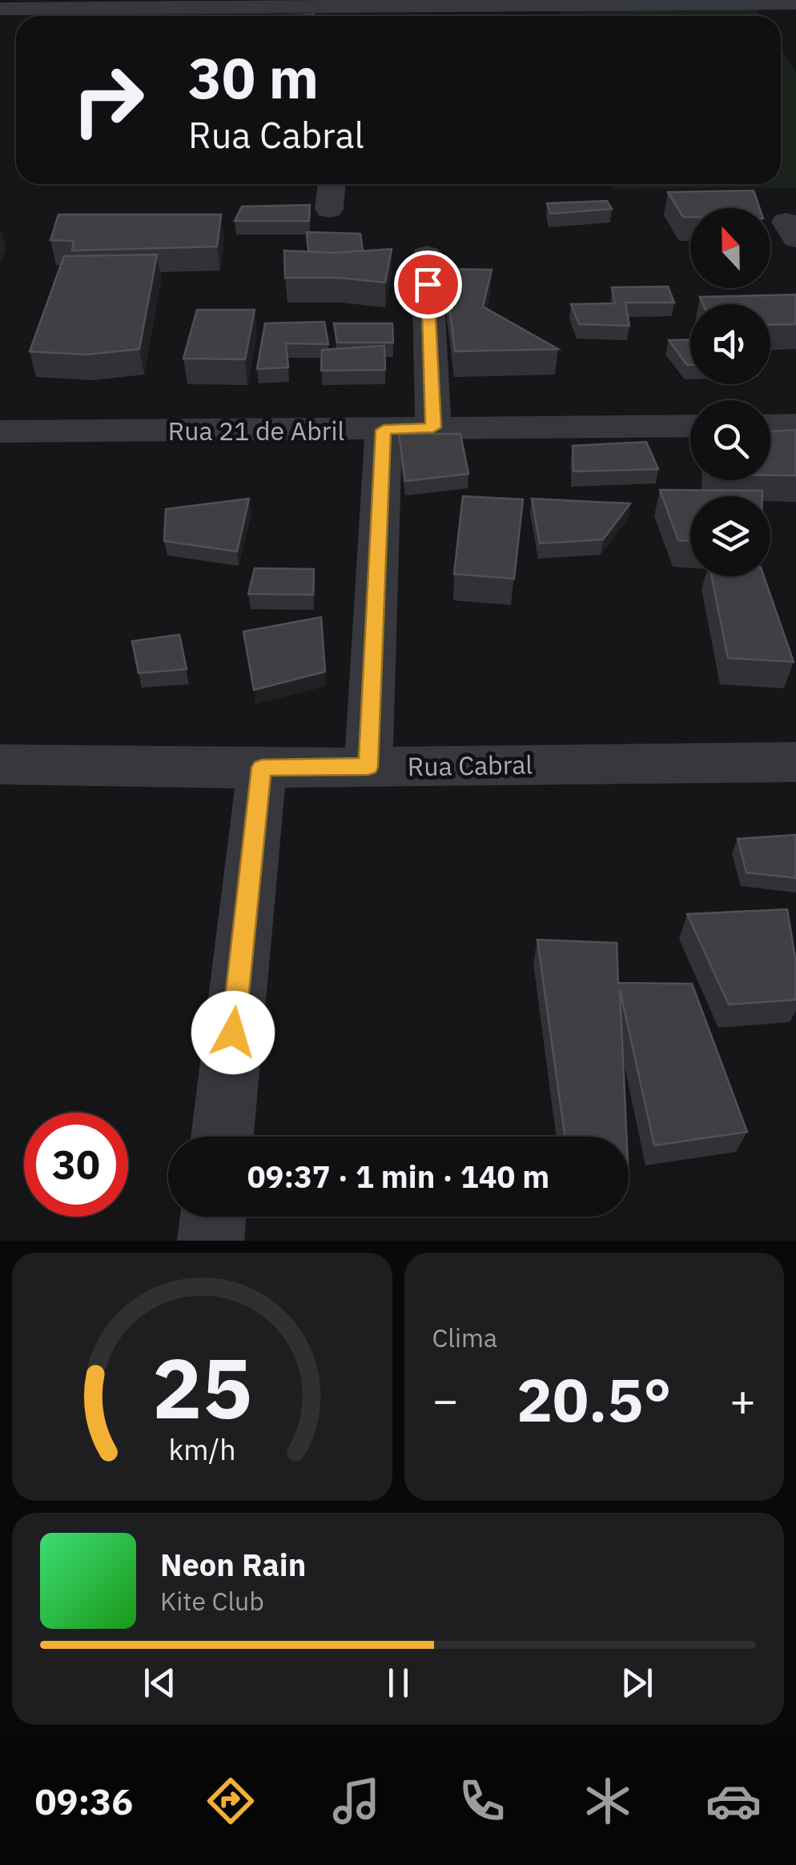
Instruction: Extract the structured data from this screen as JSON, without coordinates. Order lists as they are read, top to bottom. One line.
{"streets":{"street":["Rua 21 de Abril","Rua Cabral"]},"north":"top","page":{"turn":["30 m","Rua Cabral"],"limit":"30","trip":"09:37 · 1 min · 140 m","tile":"Clima","heat":["−","20.5°","+"],"song":["Neon Rain","Kite Club"],"tabs":"09:36","gauge":["25","km/h"]}}
